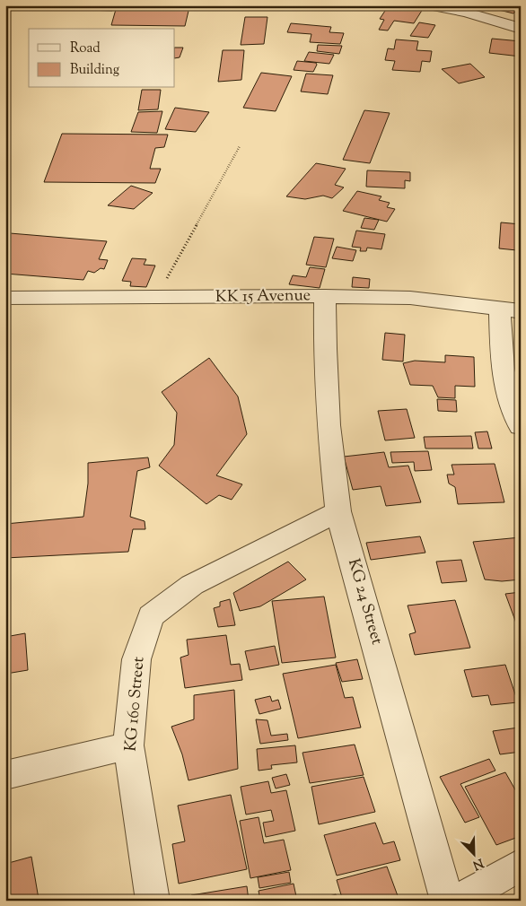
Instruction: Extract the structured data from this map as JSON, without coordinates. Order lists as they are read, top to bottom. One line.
{"streets":{"street":["KK 15 Avenue","KG 24 Street","KG 160 Street"]},"crossings":[["KK 15 Avenue","KG 24 Street"],["KG 24 Street","KG 160 Street"]],"legend":["Road","Building"],"north":"bottom right"}
